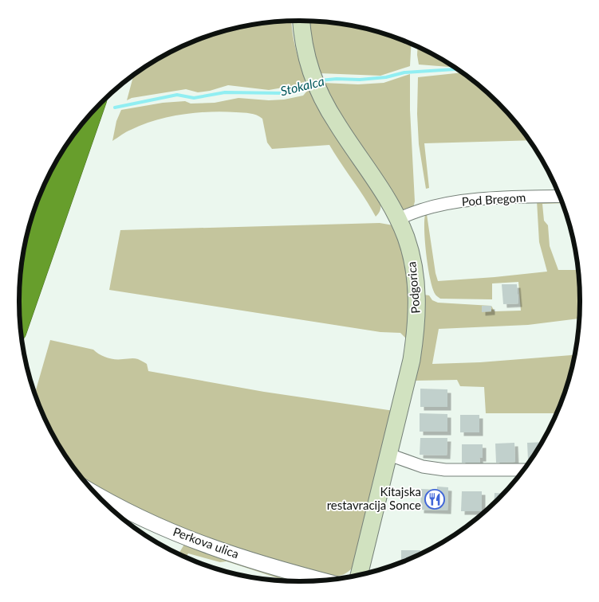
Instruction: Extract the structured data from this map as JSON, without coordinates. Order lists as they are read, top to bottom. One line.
{"streets":{"main road":["Podgorica"],"street":["Pod Bregom","Perkova ulica"]},"crossings":[["Pod Bregom","Podgorica"]],"water":["Stokalca"],"places":{"restaurant":["Kitajska restavracija Sonce"]}}
